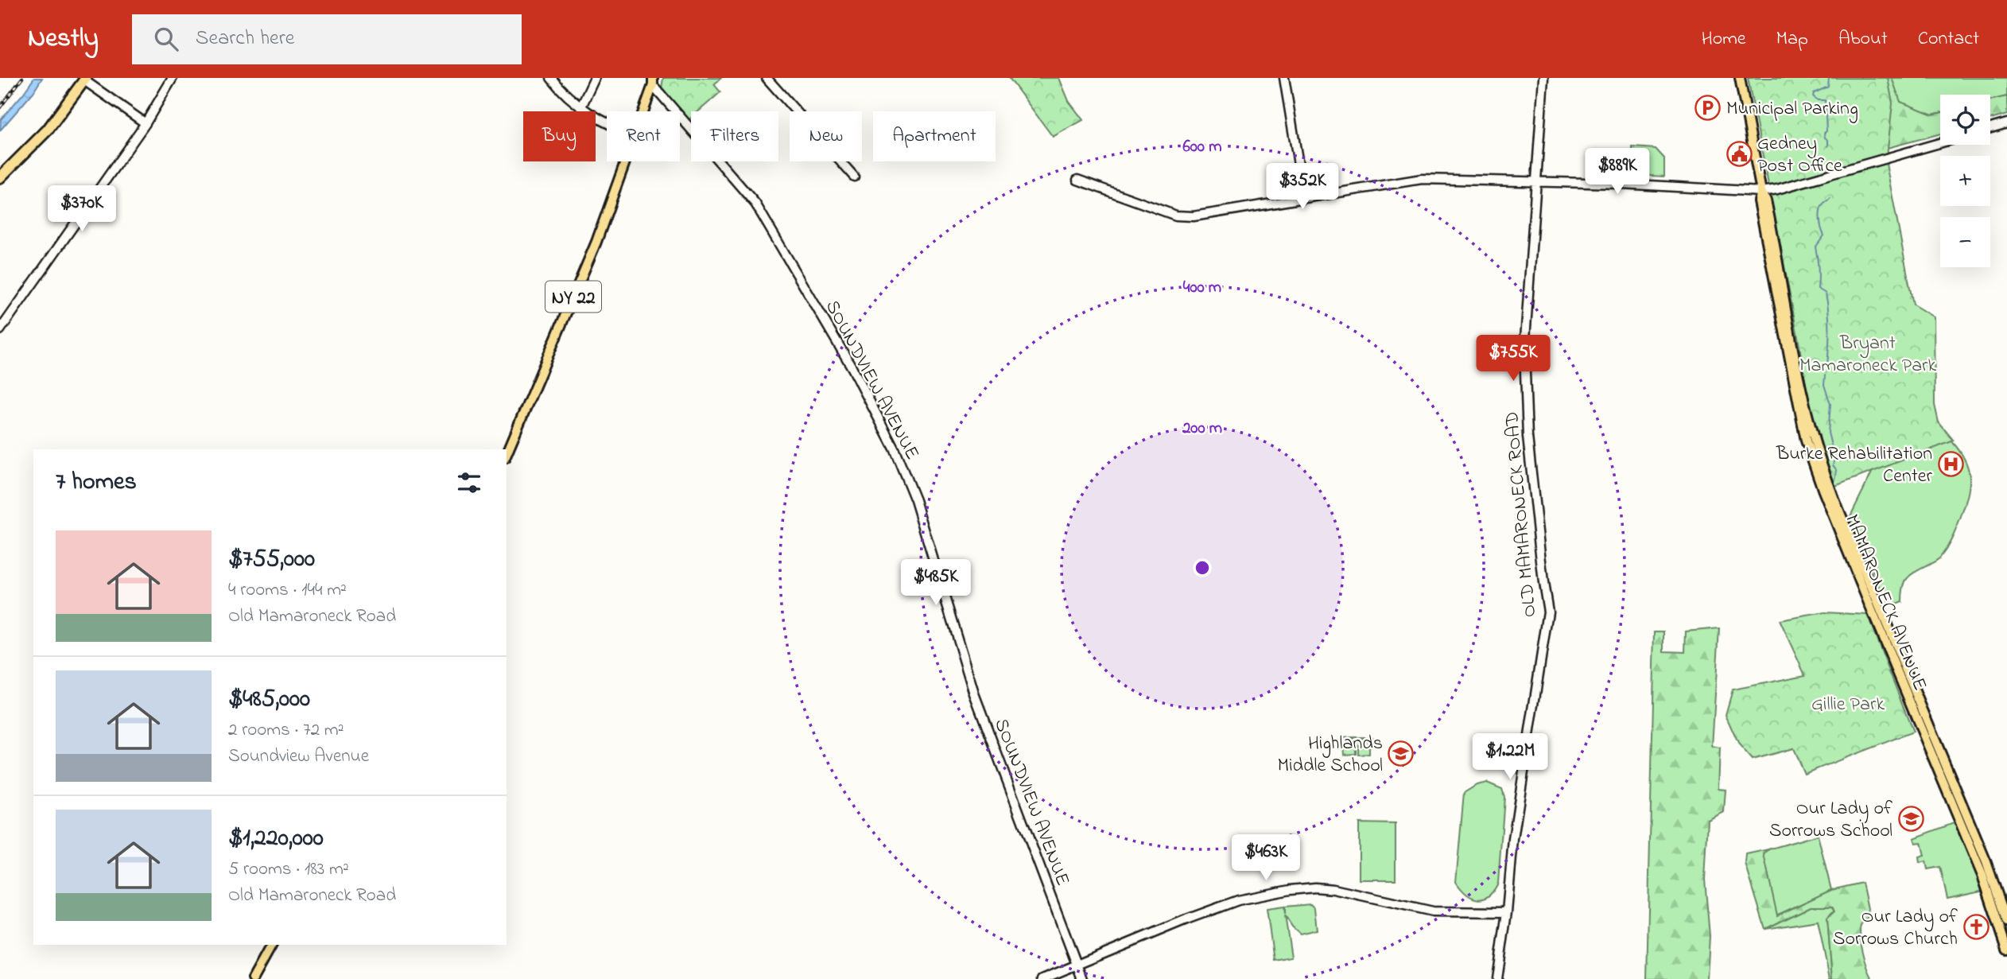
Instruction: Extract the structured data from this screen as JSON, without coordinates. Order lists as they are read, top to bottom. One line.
{"streets":{"main road":["NY 22","MAMARONECK AVENUE"],"street":["SOUNDVIEW AVENUE","OLD MAMARONECK ROAD"]},"crossings":[["NY 22","SOUNDVIEW AVENUE"]],"parks":["Bryant Mamaroneck Park","Gillie Park"],"places":{"parking":["Municipal Parking"],"public building":["Gedney Post Office"],"hospital":["Burke Rehabilitation Center"],"school or university":["Highlands Middle School","Our Lady of Sorrows School"],"church":["Our Lady of Sorrows Church"]},"page":{"header":"Nestly","search":"Search here","nav":["Home","Map","About","Contact"],"map_buttons":["+","−"],"chip":["Buy","Rent","Filters","New","Apartment"],"price":["$889K","$352K","$370K","$755K","$485K","$1.22M","$463K"],"heading":"7 homes","list":[{"name":"$755,000","note":"4 rooms · 144 m² · Old Mamaroneck Road"},{"name":"$485,000","note":"2 rooms · 72 m² · Soundview Avenue"},{"name":"$1,220,000","note":"5 rooms · 183 m² · Old Mamaroneck Road"}]},"rings":["600 m","400 m","200 m"]}
